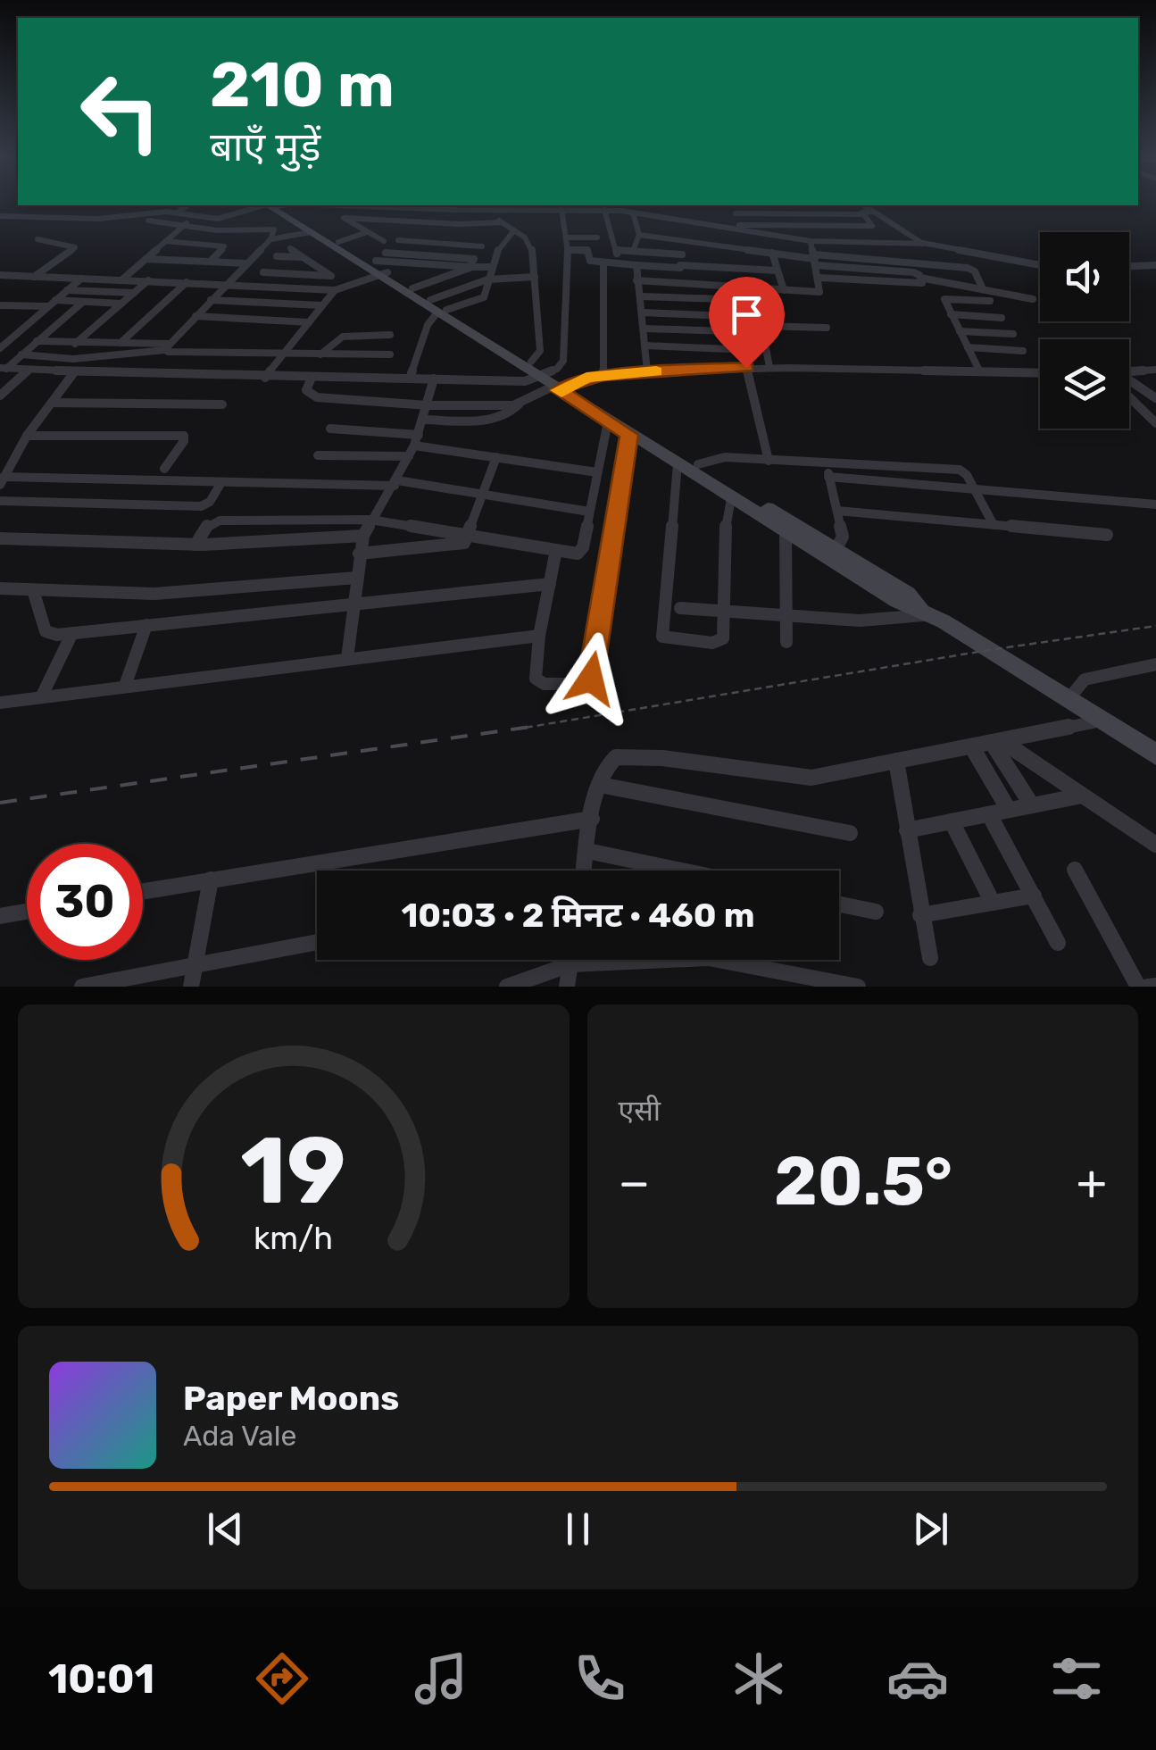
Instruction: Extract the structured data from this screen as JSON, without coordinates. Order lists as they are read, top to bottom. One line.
{"page":{"turn":["210 m","बाएँ मुड़ें"],"limit":"30","trip":"10:03 · 2 मिनट · 460 m","tile":"एसी","heat":["−","20.5°","+"],"song":["Paper Moons","Ada Vale"],"tabs":"10:01","gauge":["19","km/h"]}}
